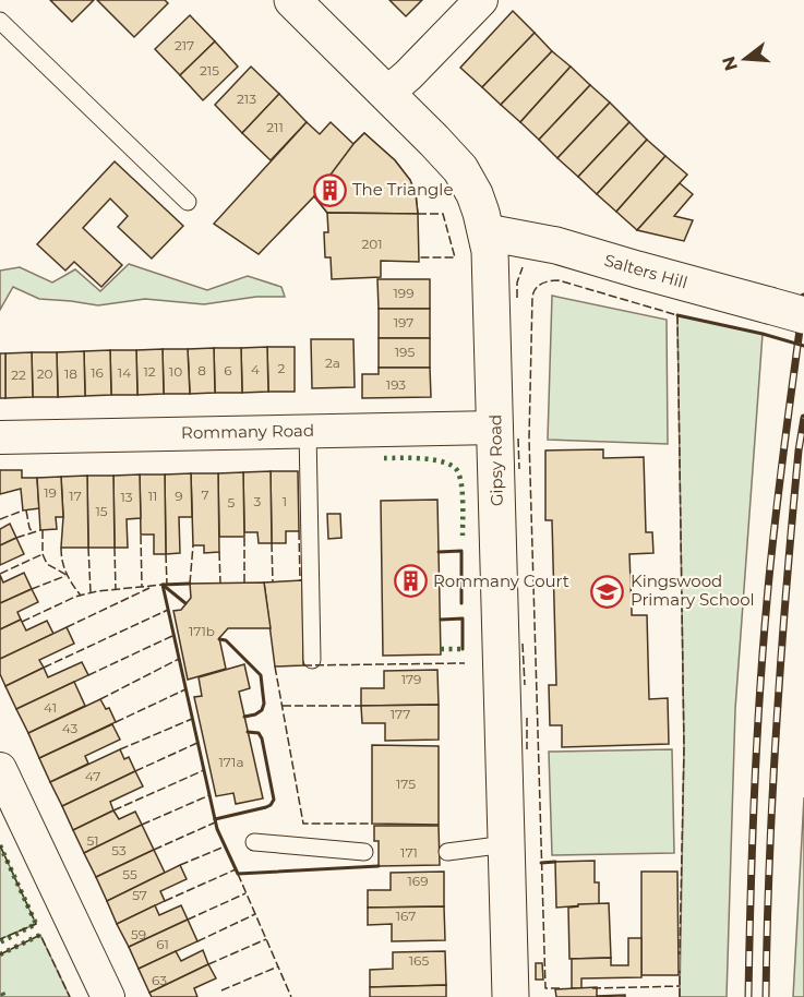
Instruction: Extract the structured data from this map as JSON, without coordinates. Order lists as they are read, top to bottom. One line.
{"streets":{"street":["Salters Hill","Rommany Road","Gipsy Road"]},"crossings":[["Salters Hill","Gipsy Road"],["Rommany Road","Gipsy Road"]],"places":{"building":["The Triangle","Rommany Court"],"school or university":["Kingswood Primary School"]},"house_numbers":["217","215","213","211","201","199","197","195","2a","2","4","8","6","12","10","16","14","20","18","22","193","19","7","17","11","9","13","3","1","5","15","171b","179","41","177","43","171a","47","175","51","53","171","55","169","57","167","59","61","165","63"],"north":"left"}
